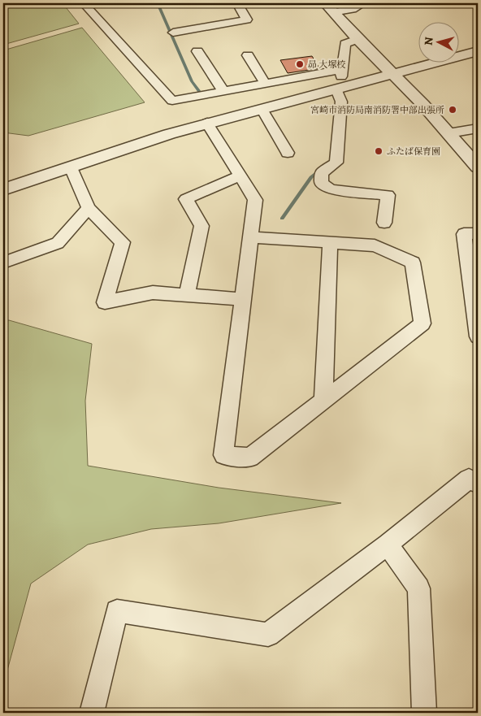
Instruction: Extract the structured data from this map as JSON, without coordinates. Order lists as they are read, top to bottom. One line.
{"places":["昴 大塚校","宮崎市消防局南消防署中部出張所","ふたば保育園"],"north":"left"}
